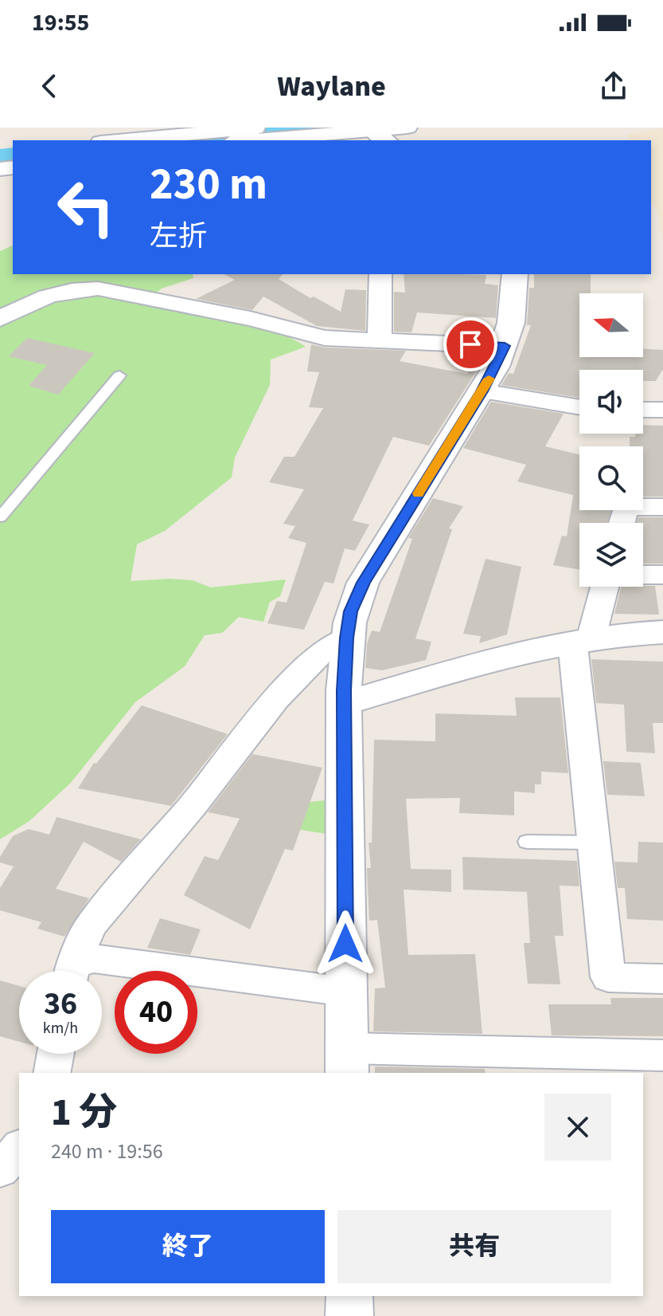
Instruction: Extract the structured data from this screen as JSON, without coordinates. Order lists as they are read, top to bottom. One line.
{"north":"left","page":{"status":"19:55","header":"Waylane","turn":["230 m","左折"],"speed":"36 km/h","limit":"40","heading":["1 分","240 m · 19:56"],"buttons":["終了","共有"]}}
